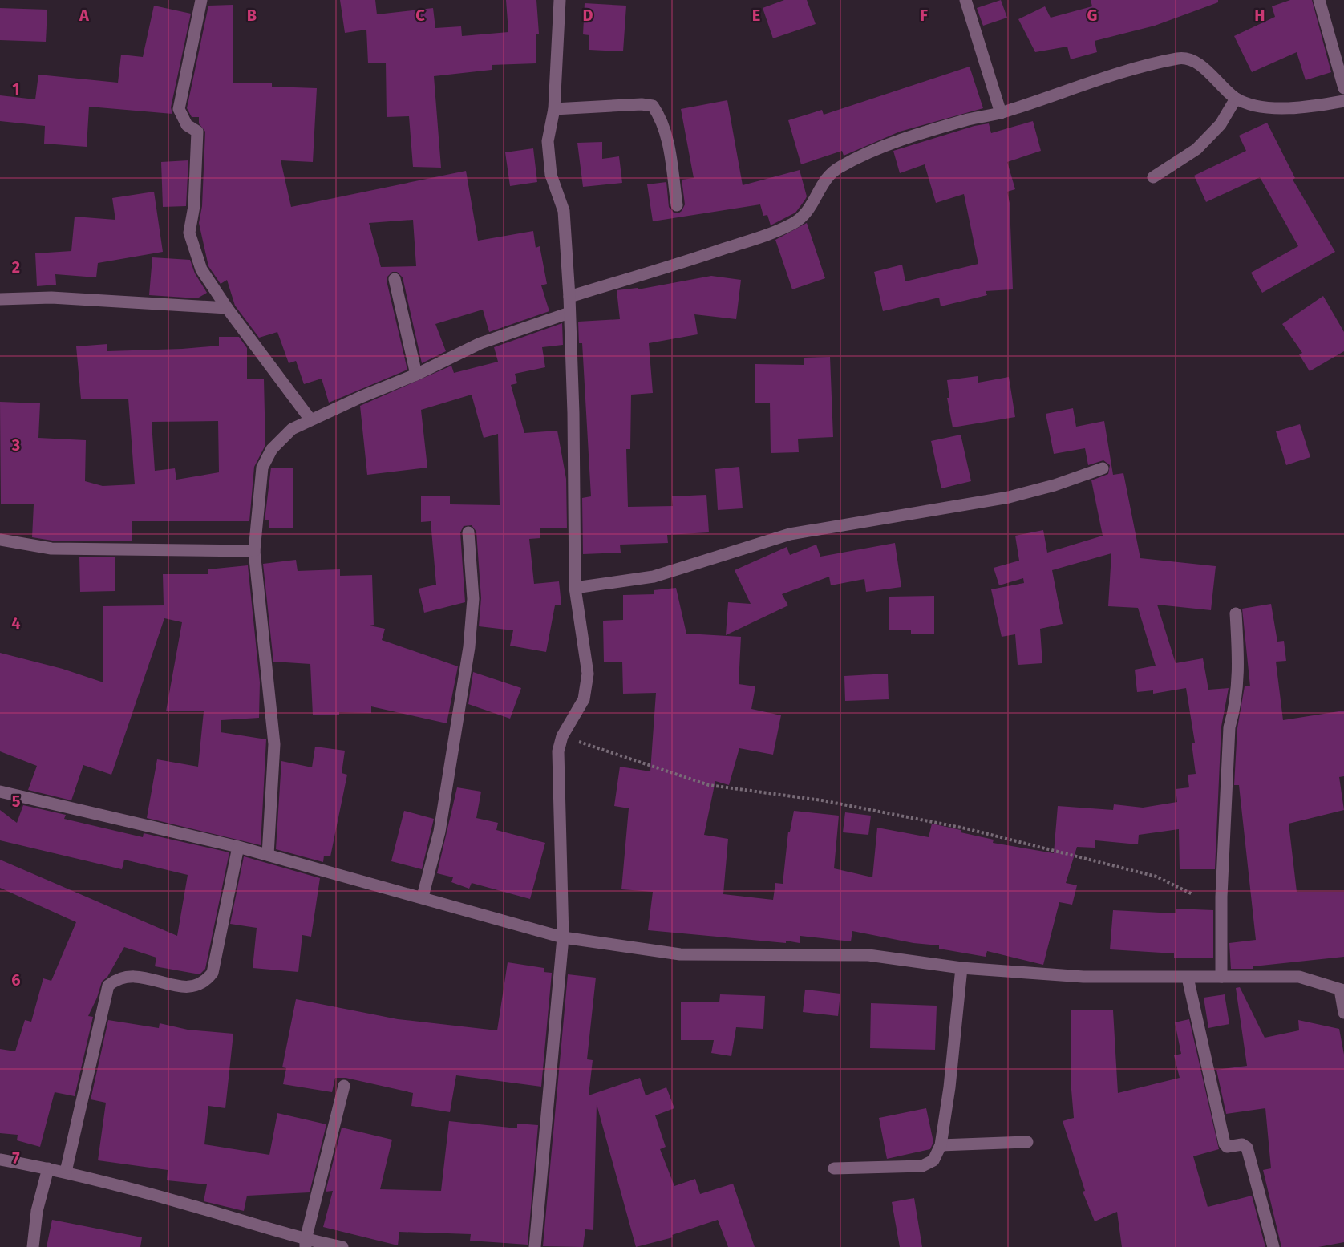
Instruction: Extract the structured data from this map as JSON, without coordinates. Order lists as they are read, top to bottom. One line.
{"grid":{"columns":["A","B","C","D","E","F","G","H"],"rows":["1","2","3","4","5","6","7"]}}
